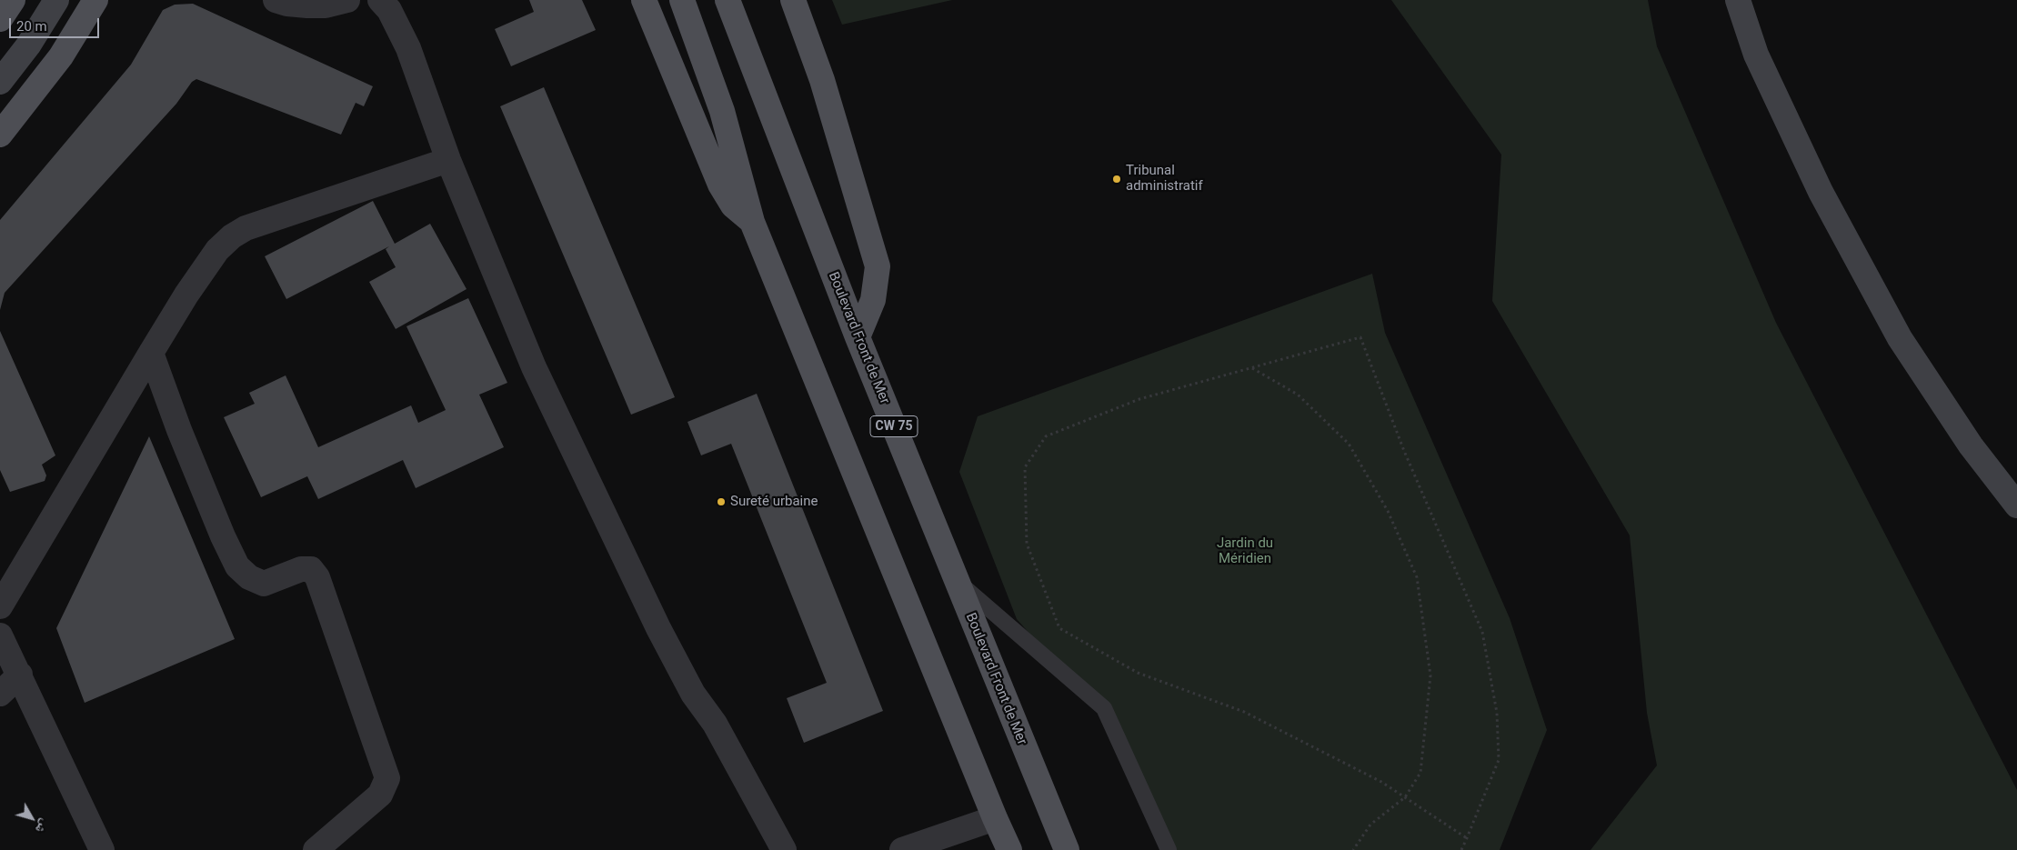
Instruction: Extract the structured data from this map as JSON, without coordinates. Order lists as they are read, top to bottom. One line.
{"streets":{"main road":["Boulevard Front de Mer","CW 75"]},"parks":["Jardin du Méridien"],"places":["Tribunal administratif","Sureté urbaine"],"scale_bar":"20 m","north":"bottom right"}
